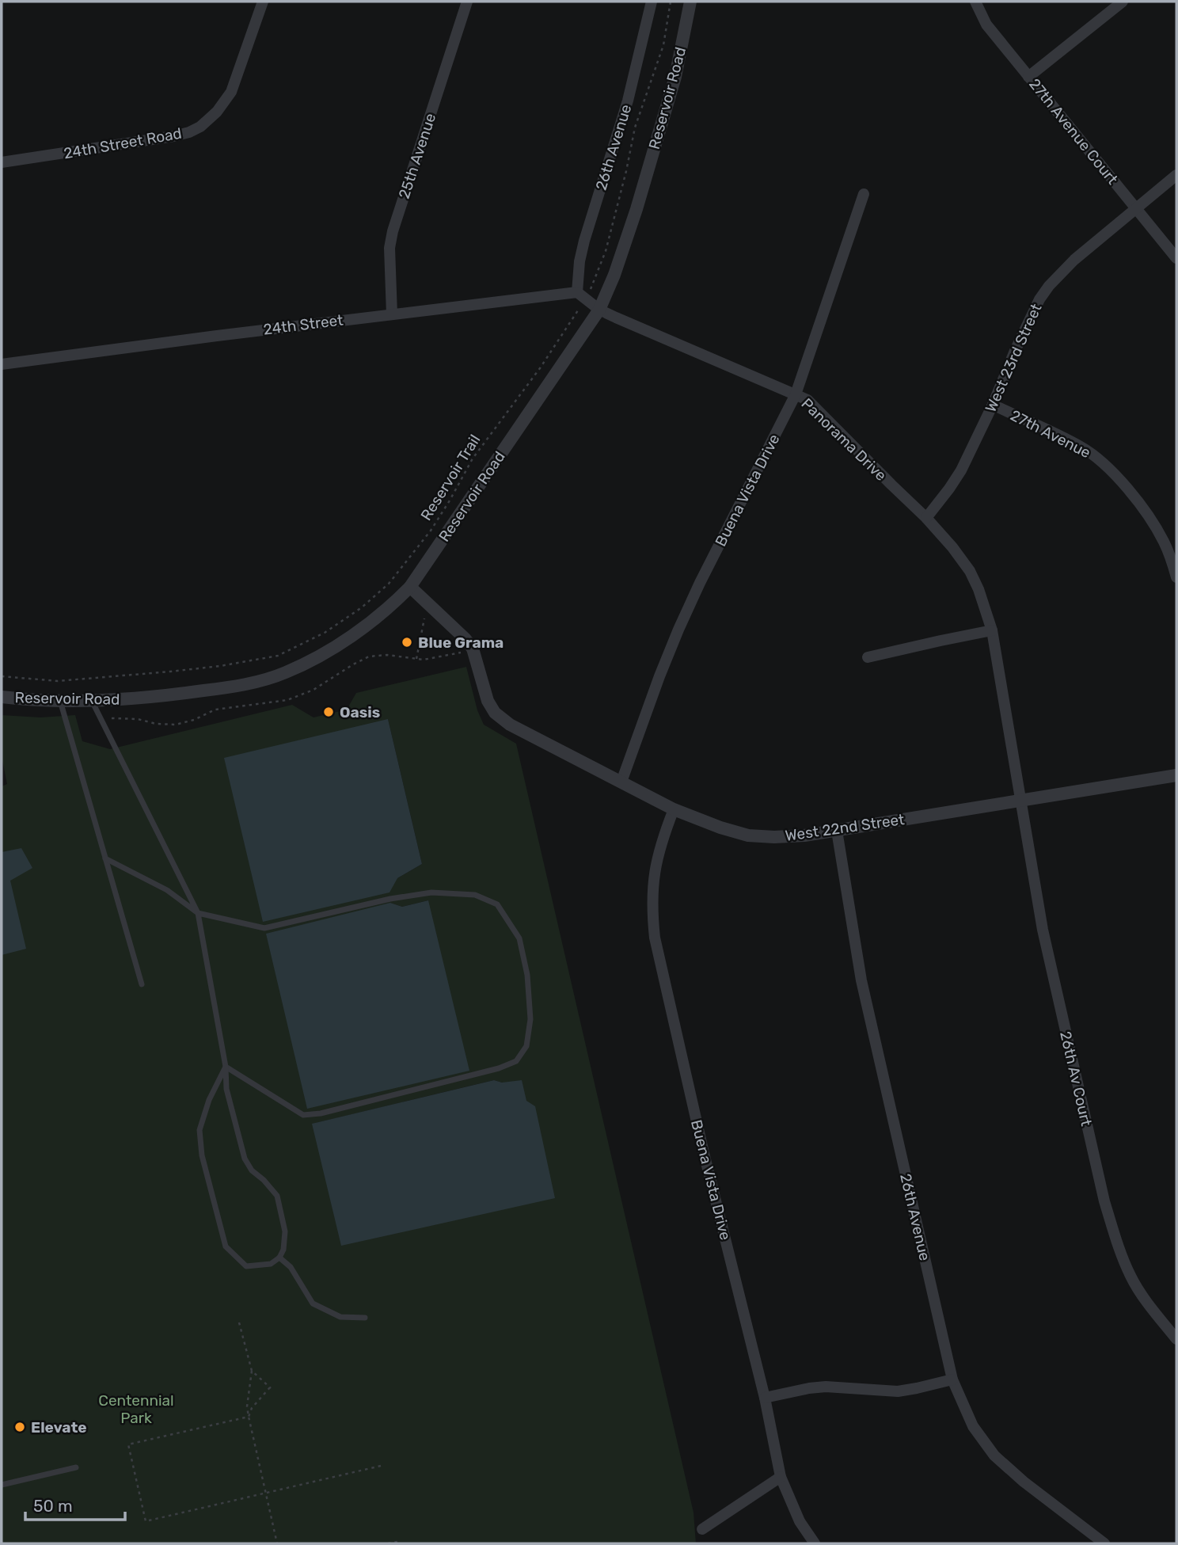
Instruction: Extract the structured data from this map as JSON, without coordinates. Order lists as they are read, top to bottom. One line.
{"streets":{"street":["Reservoir Road","27th Avenue Court","24th Street Road","26th Avenue","25th Avenue","24th Street","West 23rd Street","27th Avenue","Panorama Drive","Buena Vista Drive","West 22nd Street","26th Av Court"],"path":["Reservoir Trail"]},"crossings":[["Reservoir Road","Panorama Drive"],["Reservoir Road","West 22nd Street"],["27th Avenue Court","West 23rd Street"],["26th Avenue","24th Street"],["26th Avenue","Reservoir Trail"],["26th Avenue","West 22nd Street"],["25th Avenue","24th Street"],["24th Street","Reservoir Trail"],["West 23rd Street","27th Avenue"],["West 23rd Street","Panorama Drive"],["Panorama Drive","Buena Vista Drive"],["Panorama Drive","West 22nd Street"],["Panorama Drive","26th Av Court"],["Buena Vista Drive","West 22nd Street"],["West 22nd Street","26th Av Court"]],"parks":["Centennial Park"],"places":["Blue Grama","Oasis","Elevate"],"scale_bar":"50 m"}
